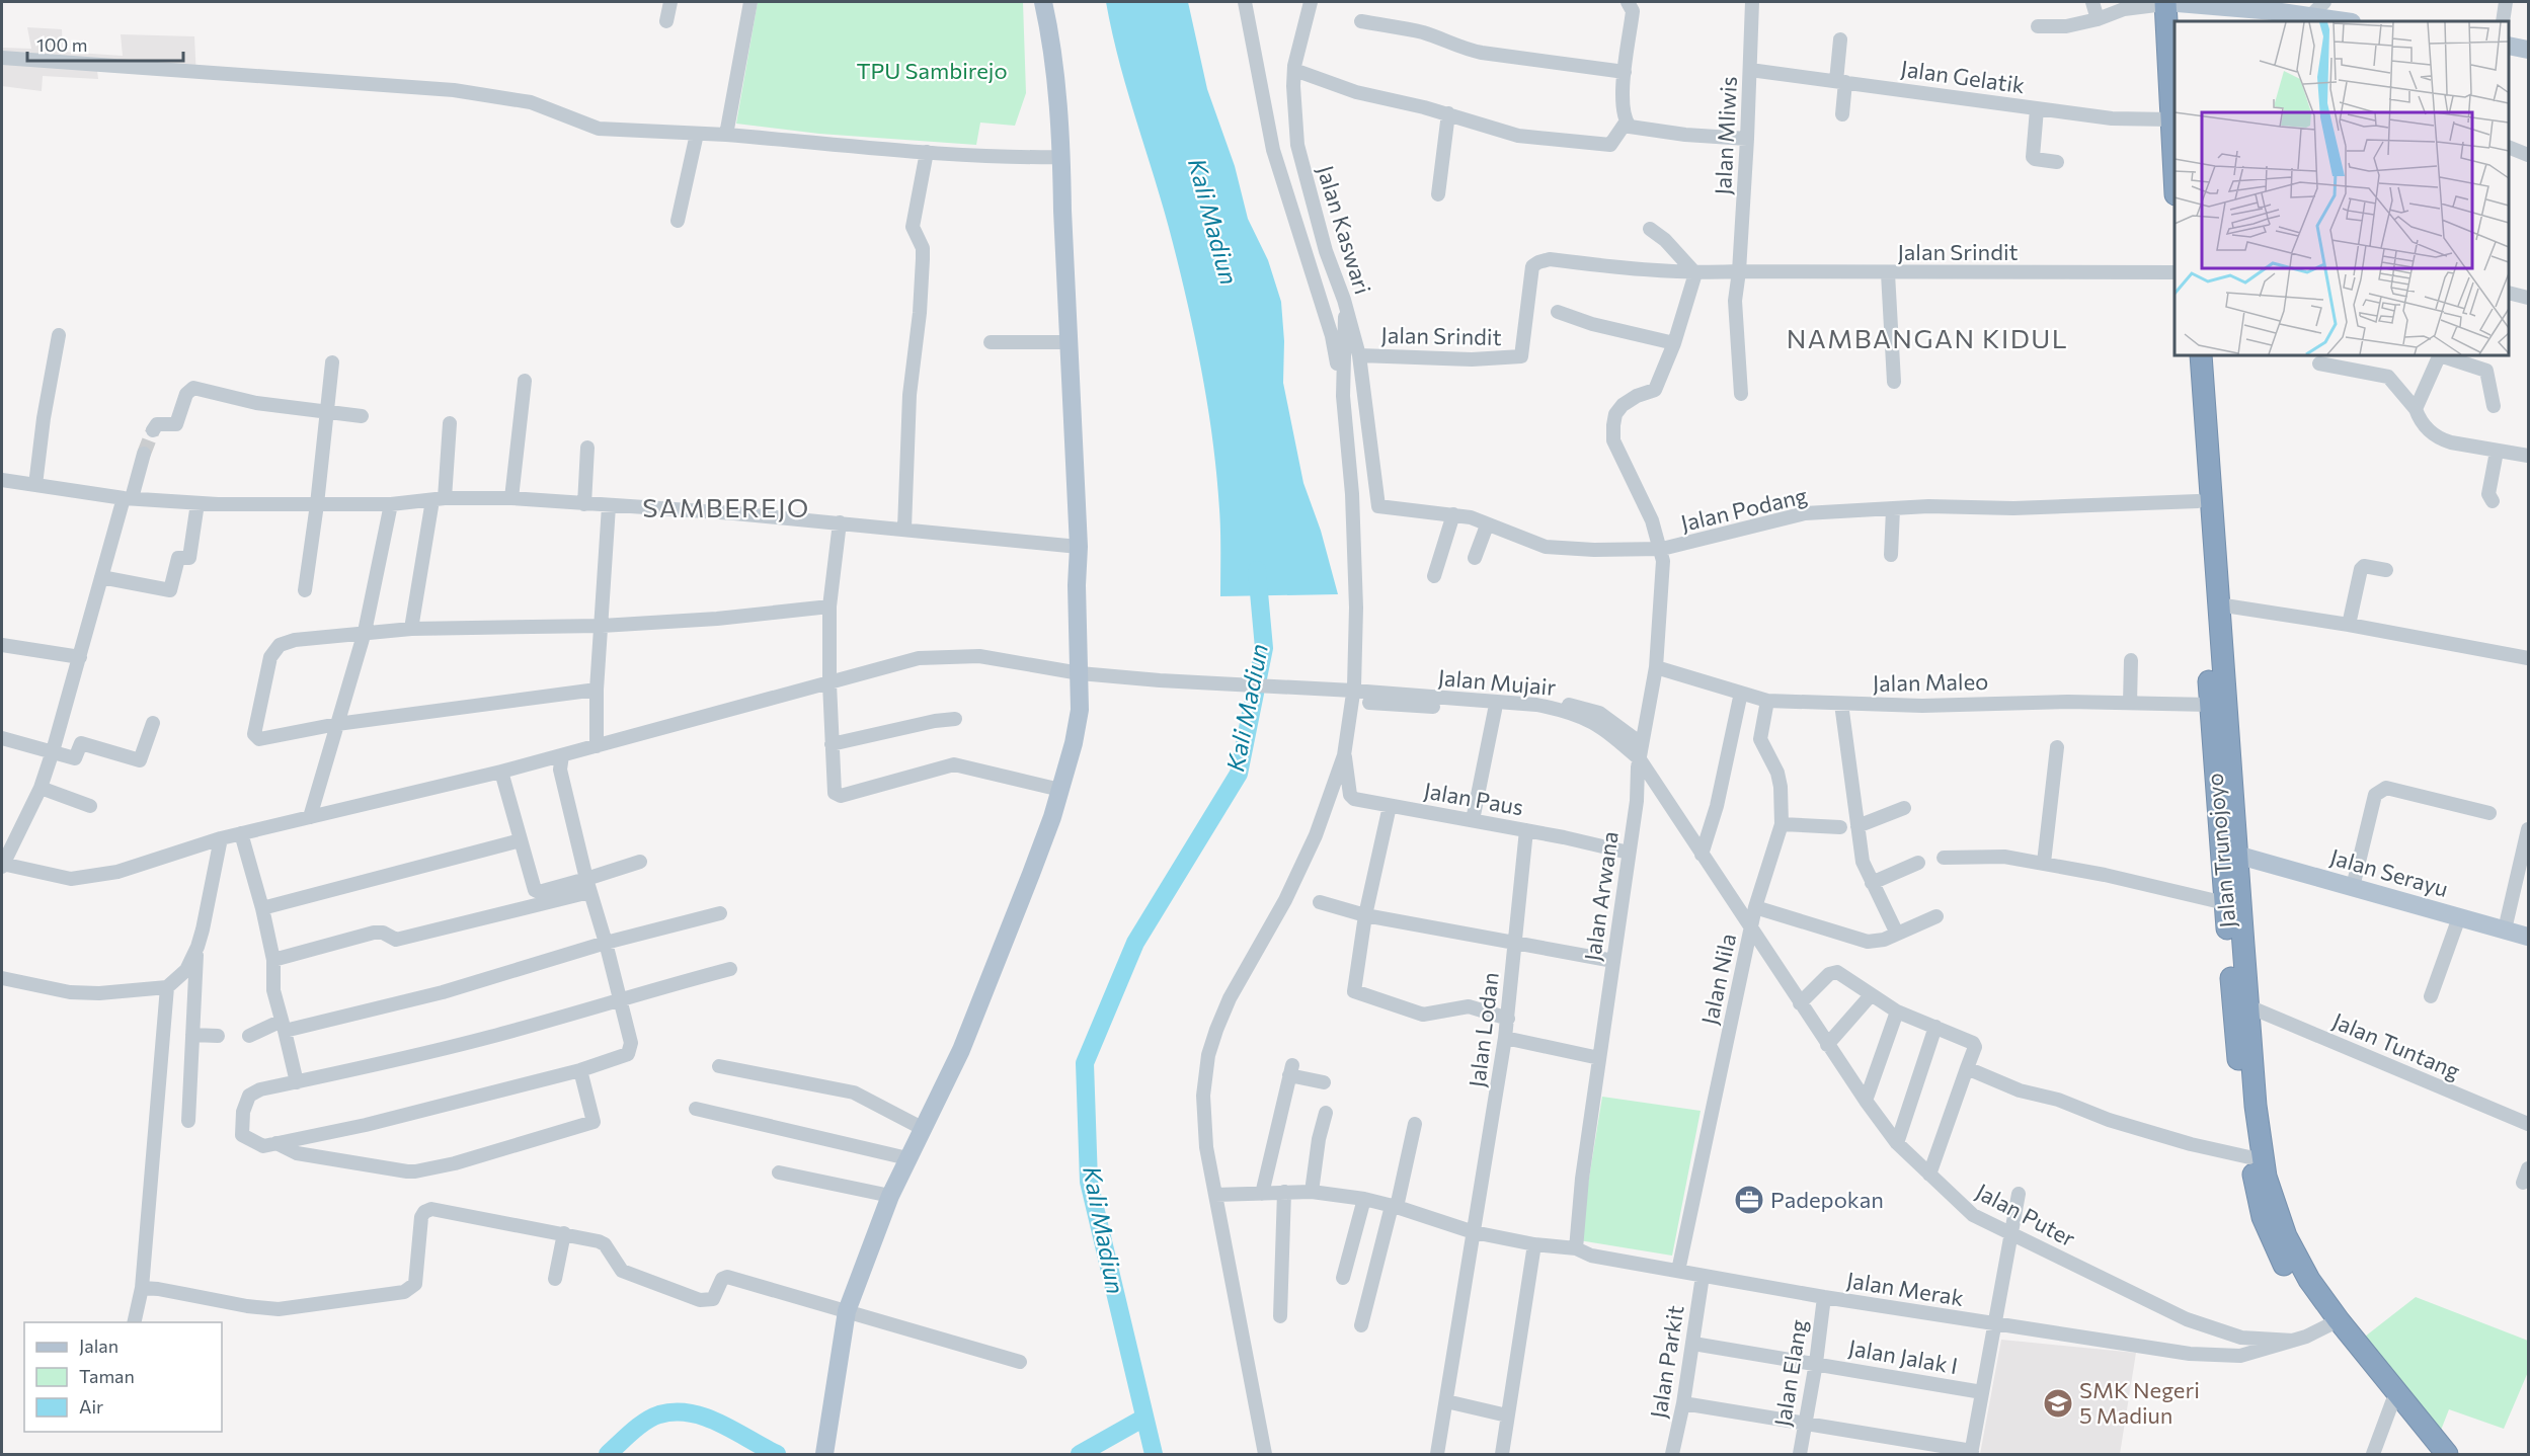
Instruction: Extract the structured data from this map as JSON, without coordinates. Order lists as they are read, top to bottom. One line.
{"streets":{"highway":["Jalan Trunojoyo"],"main road":["Jalan Serayu"],"street":["Jalan Gelatik","Jalan Mliwis","Jalan Kaswari","Jalan Srindit","Jalan Podang","Jalan Mujair","Jalan Maleo","Jalan Paus","Jalan Arwana","Jalan Nila","Jalan Lodan","Jalan Tuntang","Jalan Puter","Jalan Merak","Jalan Jalak I","Jalan Parkit","Jalan Elang"]},"crossings":[["Jalan Gelatik","Jalan Mliwis"],["Jalan Mliwis","Jalan Srindit"],["Jalan Kaswari","Jalan Srindit"],["Jalan Kaswari","Jalan Podang"],["Jalan Podang","Jalan Trunojoyo"],["Jalan Podang","Jalan Arwana"],["Jalan Mujair","Jalan Arwana"],["Jalan Mujair","Jalan Nila"],["Jalan Mujair","Jalan Puter"],["Jalan Maleo","Jalan Trunojoyo"],["Jalan Maleo","Jalan Arwana"],["Jalan Maleo","Jalan Nila"],["Jalan Paus","Jalan Arwana"],["Jalan Paus","Jalan Lodan"],["Jalan Trunojoyo","Jalan Serayu"],["Jalan Trunojoyo","Jalan Tuntang"],["Jalan Trunojoyo","Jalan Merak"],["Jalan Arwana","Jalan Merak"],["Jalan Nila","Jalan Puter"],["Jalan Nila","Jalan Merak"],["Jalan Lodan","Jalan Merak"],["Jalan Puter","Jalan Merak"],["Jalan Merak","Jalan Parkit"],["Jalan Merak","Jalan Elang"],["Jalan Jalak I","Jalan Parkit"],["Jalan Jalak I","Jalan Elang"]],"districts":["NAMBANGAN KIDUL","SAMBEREJO"],"water":["Kali Madiun"],"parks":["TPU Sambirejo"],"places":{"office":["Padepokan"],"school or university":["SMK Negeri 5 Madiun"]},"legend":["Jalan","Taman","Air"],"scale_bar":"100 m"}
